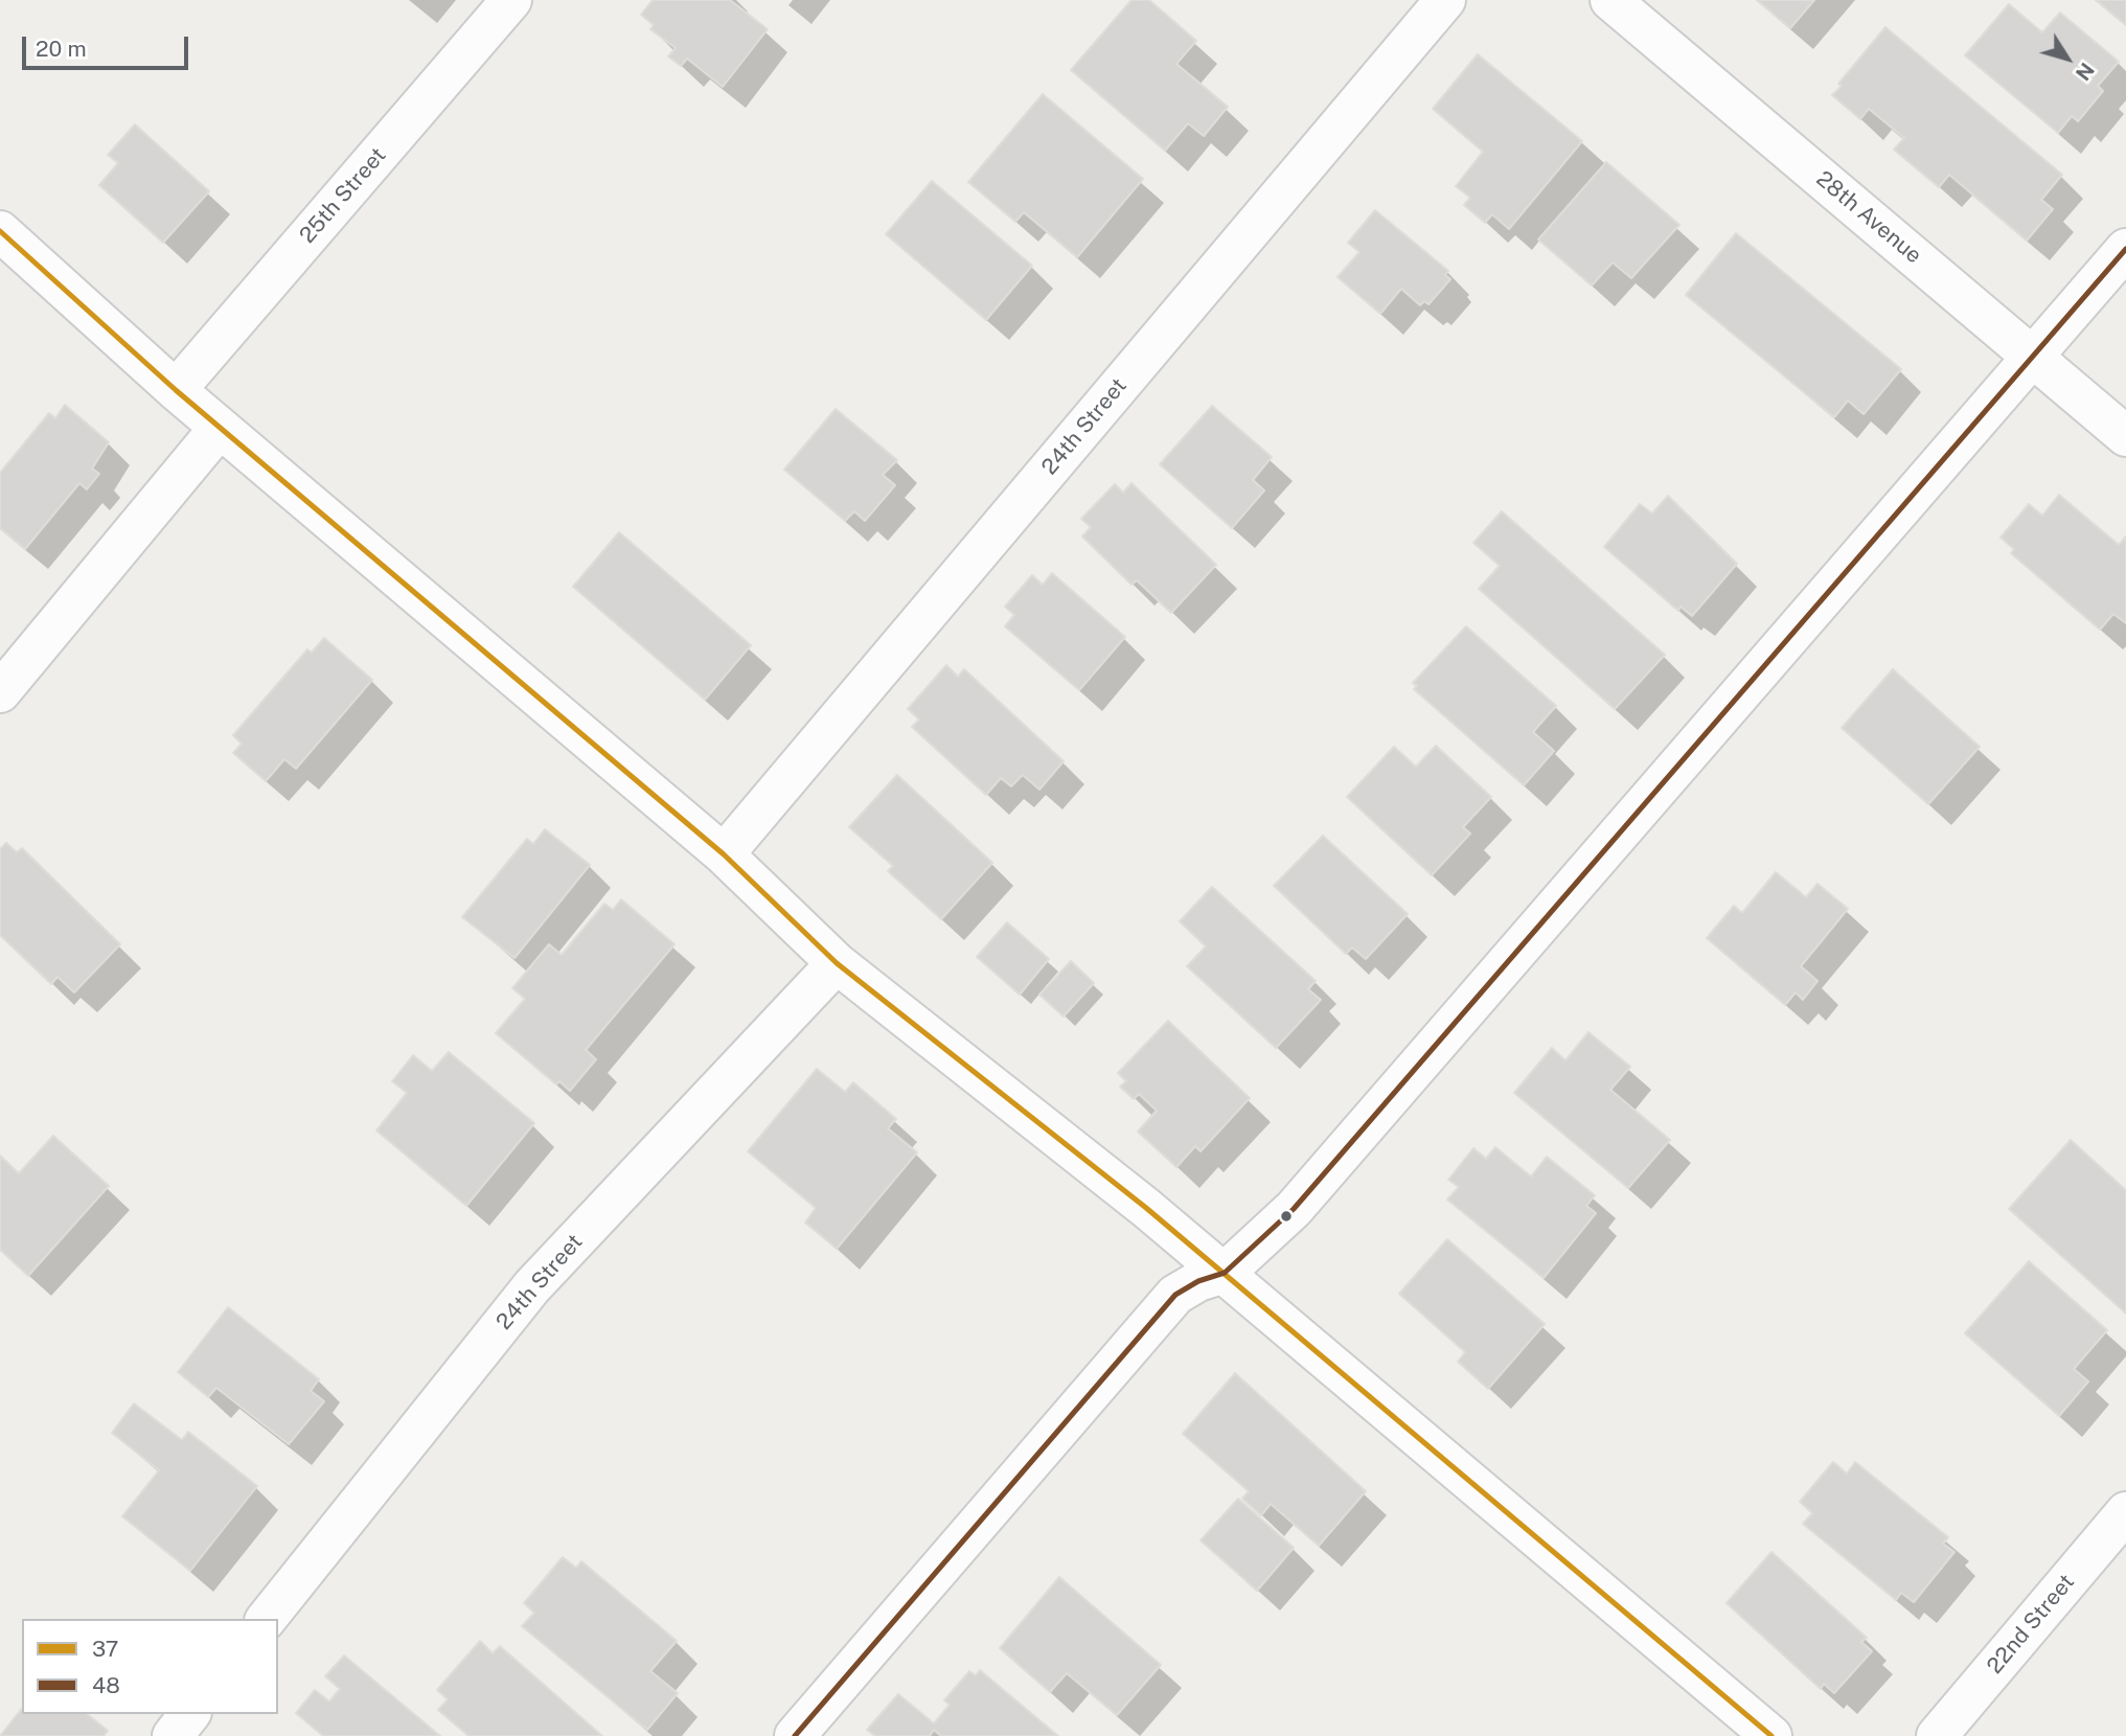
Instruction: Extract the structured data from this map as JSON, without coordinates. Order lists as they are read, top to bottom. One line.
{"streets":{"street":["25th Street","28th Avenue","24th Street","22nd Street"]},"lines":["transit line 37","transit line 48"],"legend":["37","48"],"scale_bar":"20 m","north":"bottom right"}
